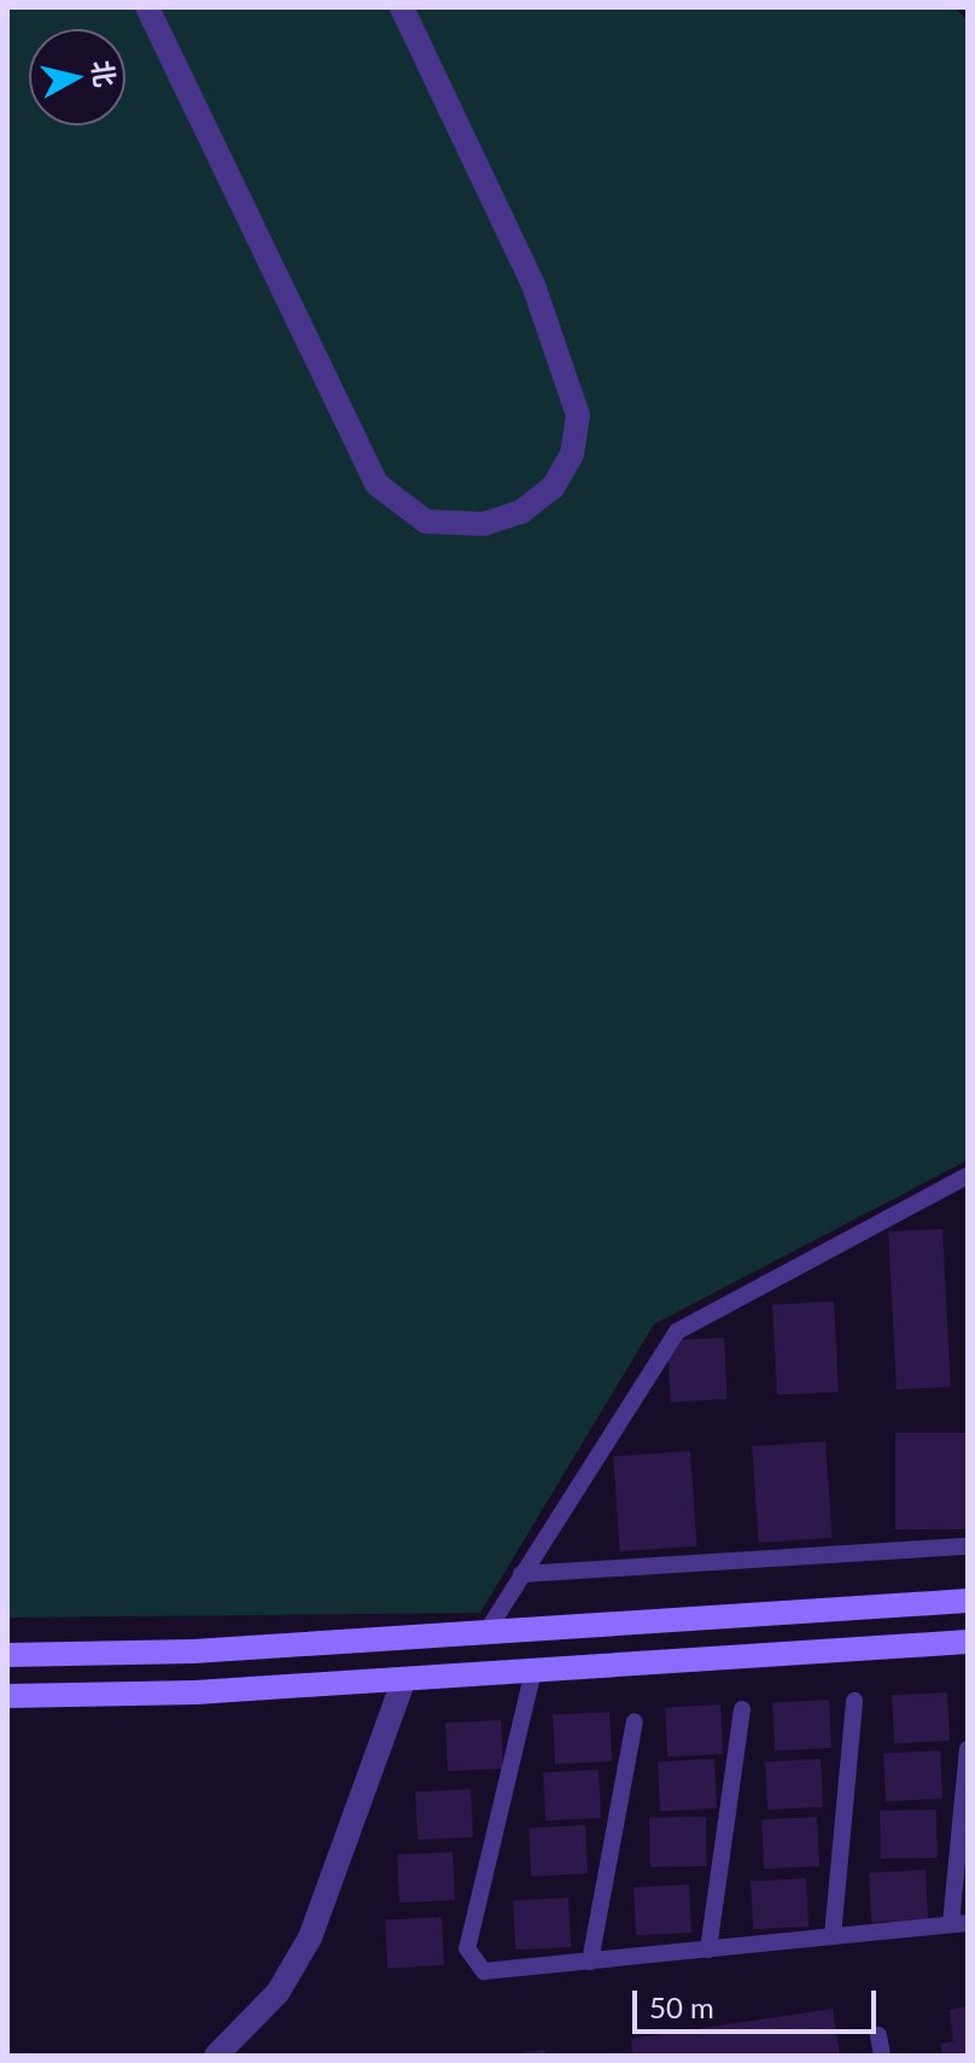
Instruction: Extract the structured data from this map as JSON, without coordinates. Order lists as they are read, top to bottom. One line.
{"scale_bar":"50 m","north":"right"}
